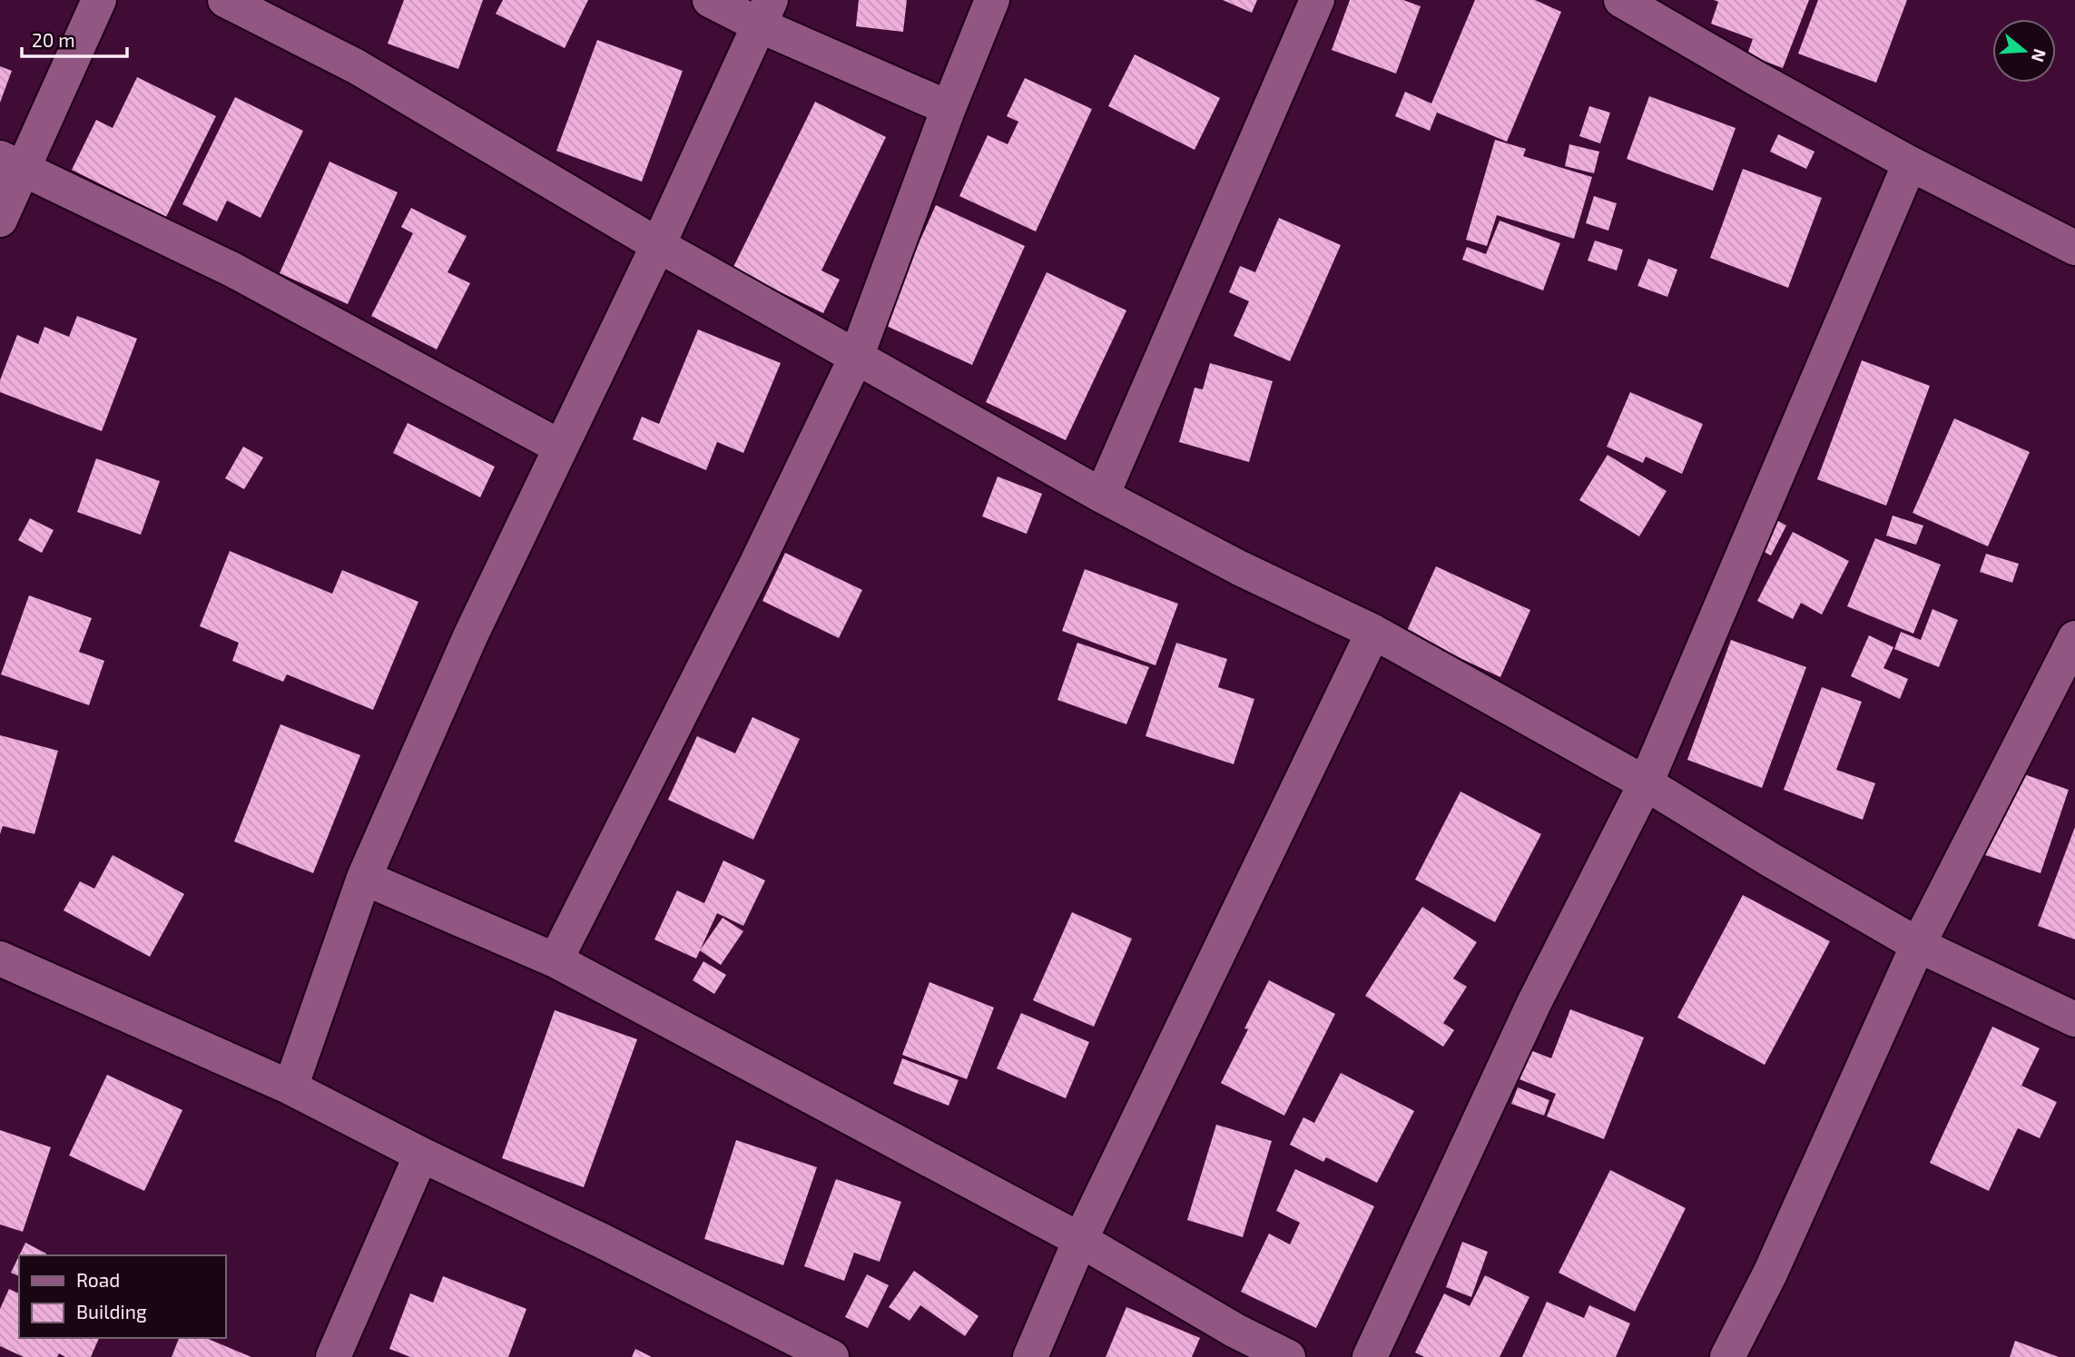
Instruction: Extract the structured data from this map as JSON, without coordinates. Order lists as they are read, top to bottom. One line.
{"legend":["Road","Building"],"scale_bar":"20 m","north":"right"}
